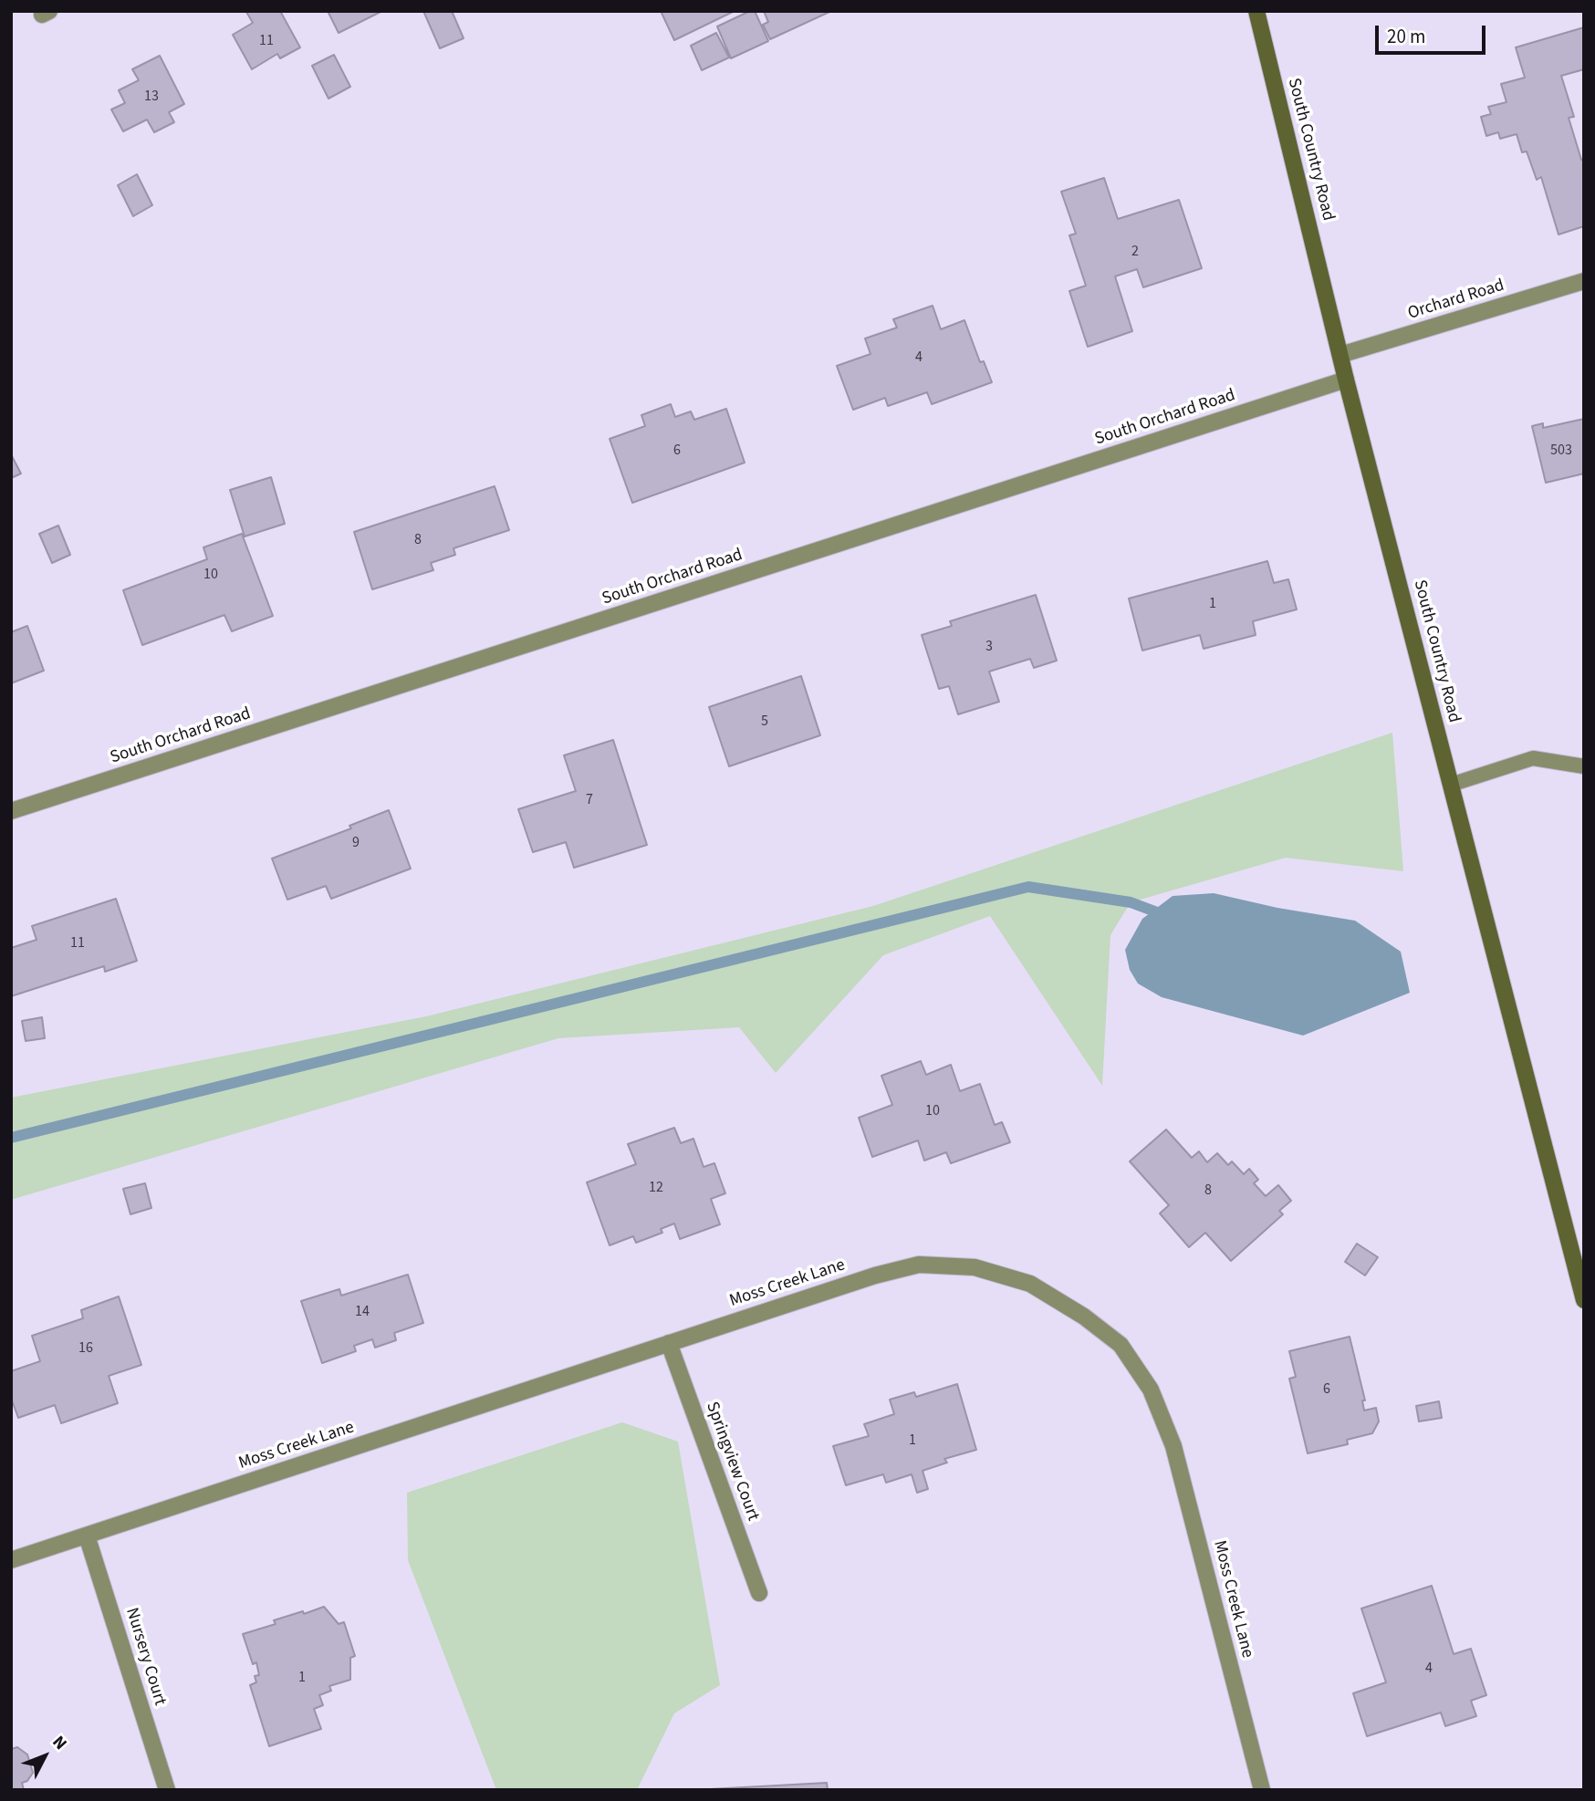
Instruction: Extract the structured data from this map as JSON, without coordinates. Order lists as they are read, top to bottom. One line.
{"streets":{"main road":["South Country Road"],"street":["Orchard Road","South Orchard Road","Moss Creek Lane","Springview Court","Nursery Court"]},"crossings":[["South Country Road","Orchard Road"],["South Country Road","South Orchard Road"],["Moss Creek Lane","Springview Court"],["Moss Creek Lane","Nursery Court"]],"house_numbers":["11","13","2","4","6","503","8","10","1","3","5","7","9","11","10","12","8","14","16","6","1","4","1"],"scale_bar":"20 m","north":"top right"}
